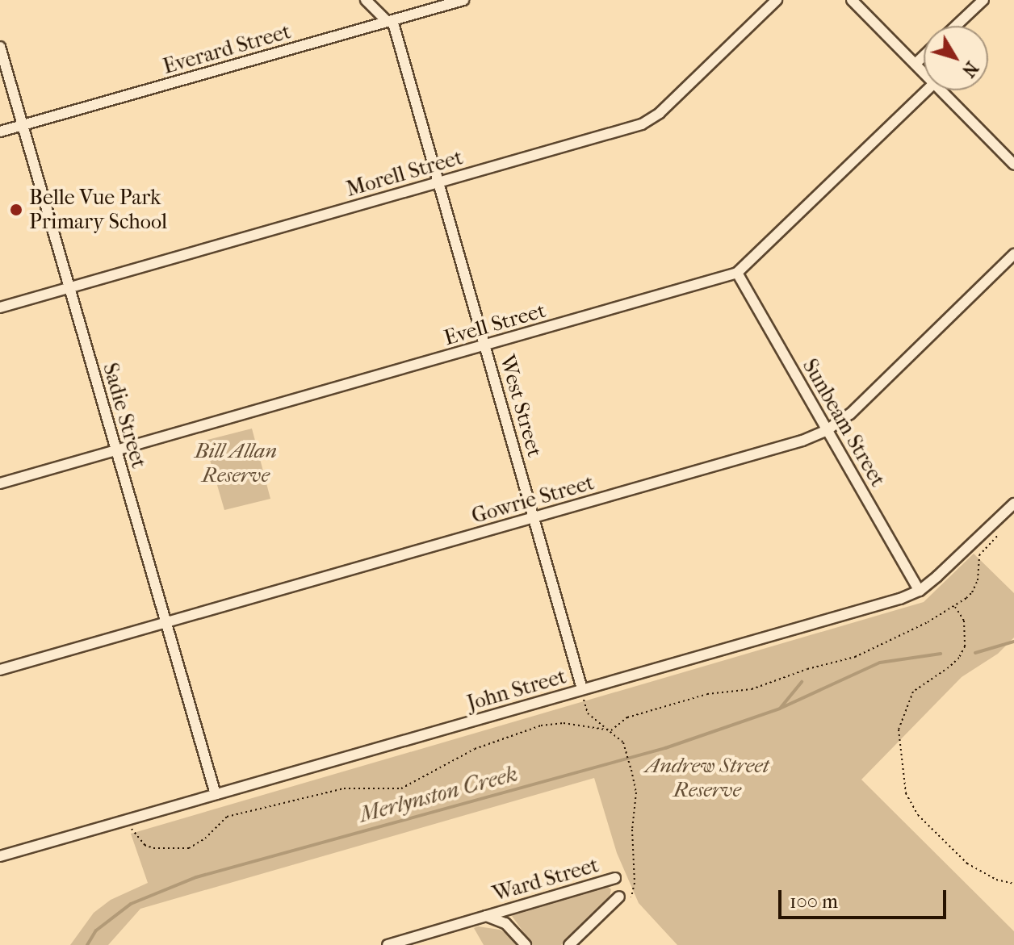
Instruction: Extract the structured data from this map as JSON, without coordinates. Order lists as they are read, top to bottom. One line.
{"streets":{"street":["Everard Street","Morell Street","Evell Street","West Street","Sadie Street","Sunbeam Street","Gowrie Street","John Street","Ward Street"]},"crossings":[["Everard Street","West Street"],["Everard Street","Sadie Street"],["Morell Street","West Street"],["Morell Street","Sadie Street"],["Evell Street","West Street"],["Evell Street","Sadie Street"],["Evell Street","Sunbeam Street"],["West Street","Gowrie Street"],["West Street","John Street"],["Sadie Street","Gowrie Street"],["Sadie Street","John Street"],["Sunbeam Street","Gowrie Street"],["Sunbeam Street","John Street"]],"water":["Merlynston Creek"],"parks":["Bill Allan Reserve","Andrew Street Reserve"],"places":["Belle Vue Park Primary School"],"scale_bar":"100 m","north":"bottom right"}
